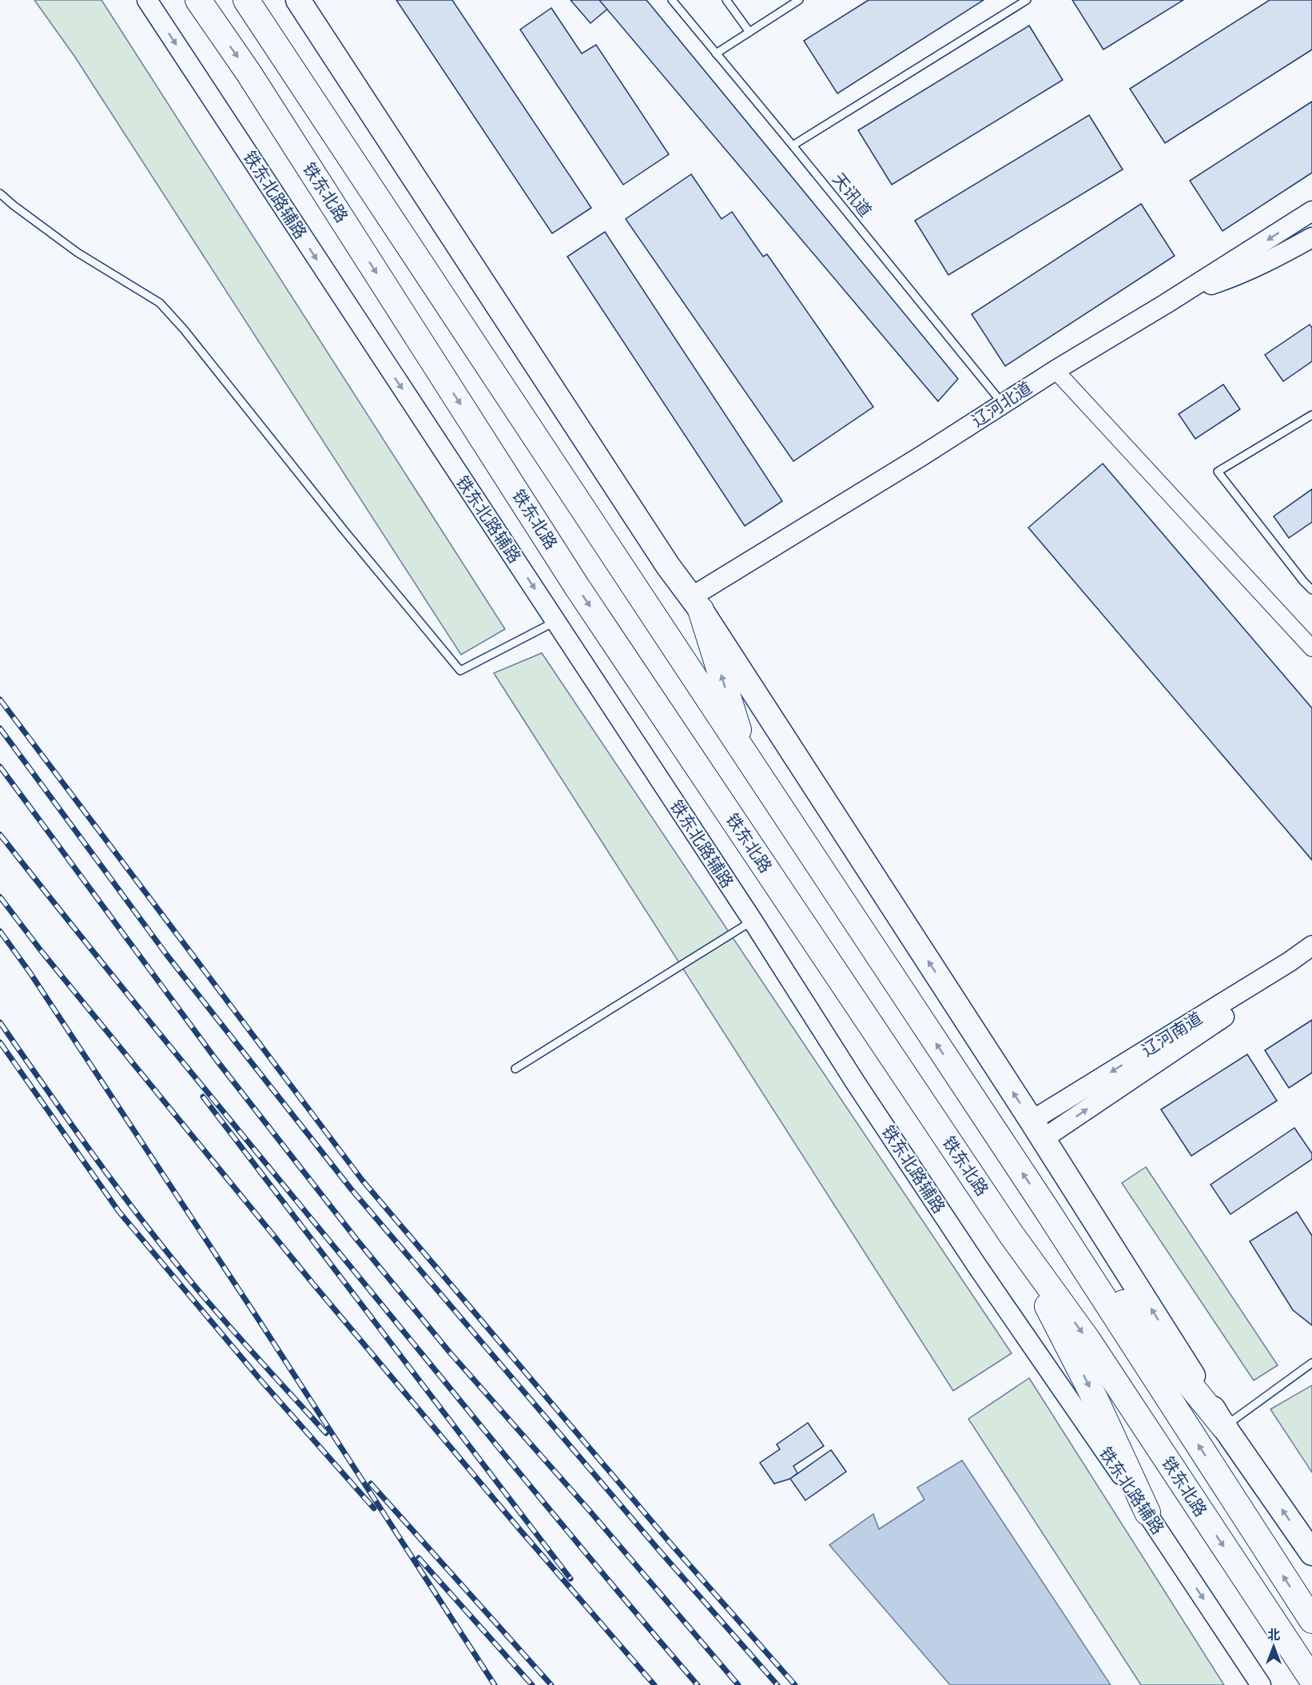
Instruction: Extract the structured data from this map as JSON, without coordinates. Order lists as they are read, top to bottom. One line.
{"streets":{"highway":["铁东北路"],"street":["铁东北路辅路","辽河北道","辽河南道"],"lane":["天讯道"]},"crossings":[["天讯道","辽河北道"]],"one_way":["铁东北路辅路"],"north":"top"}
